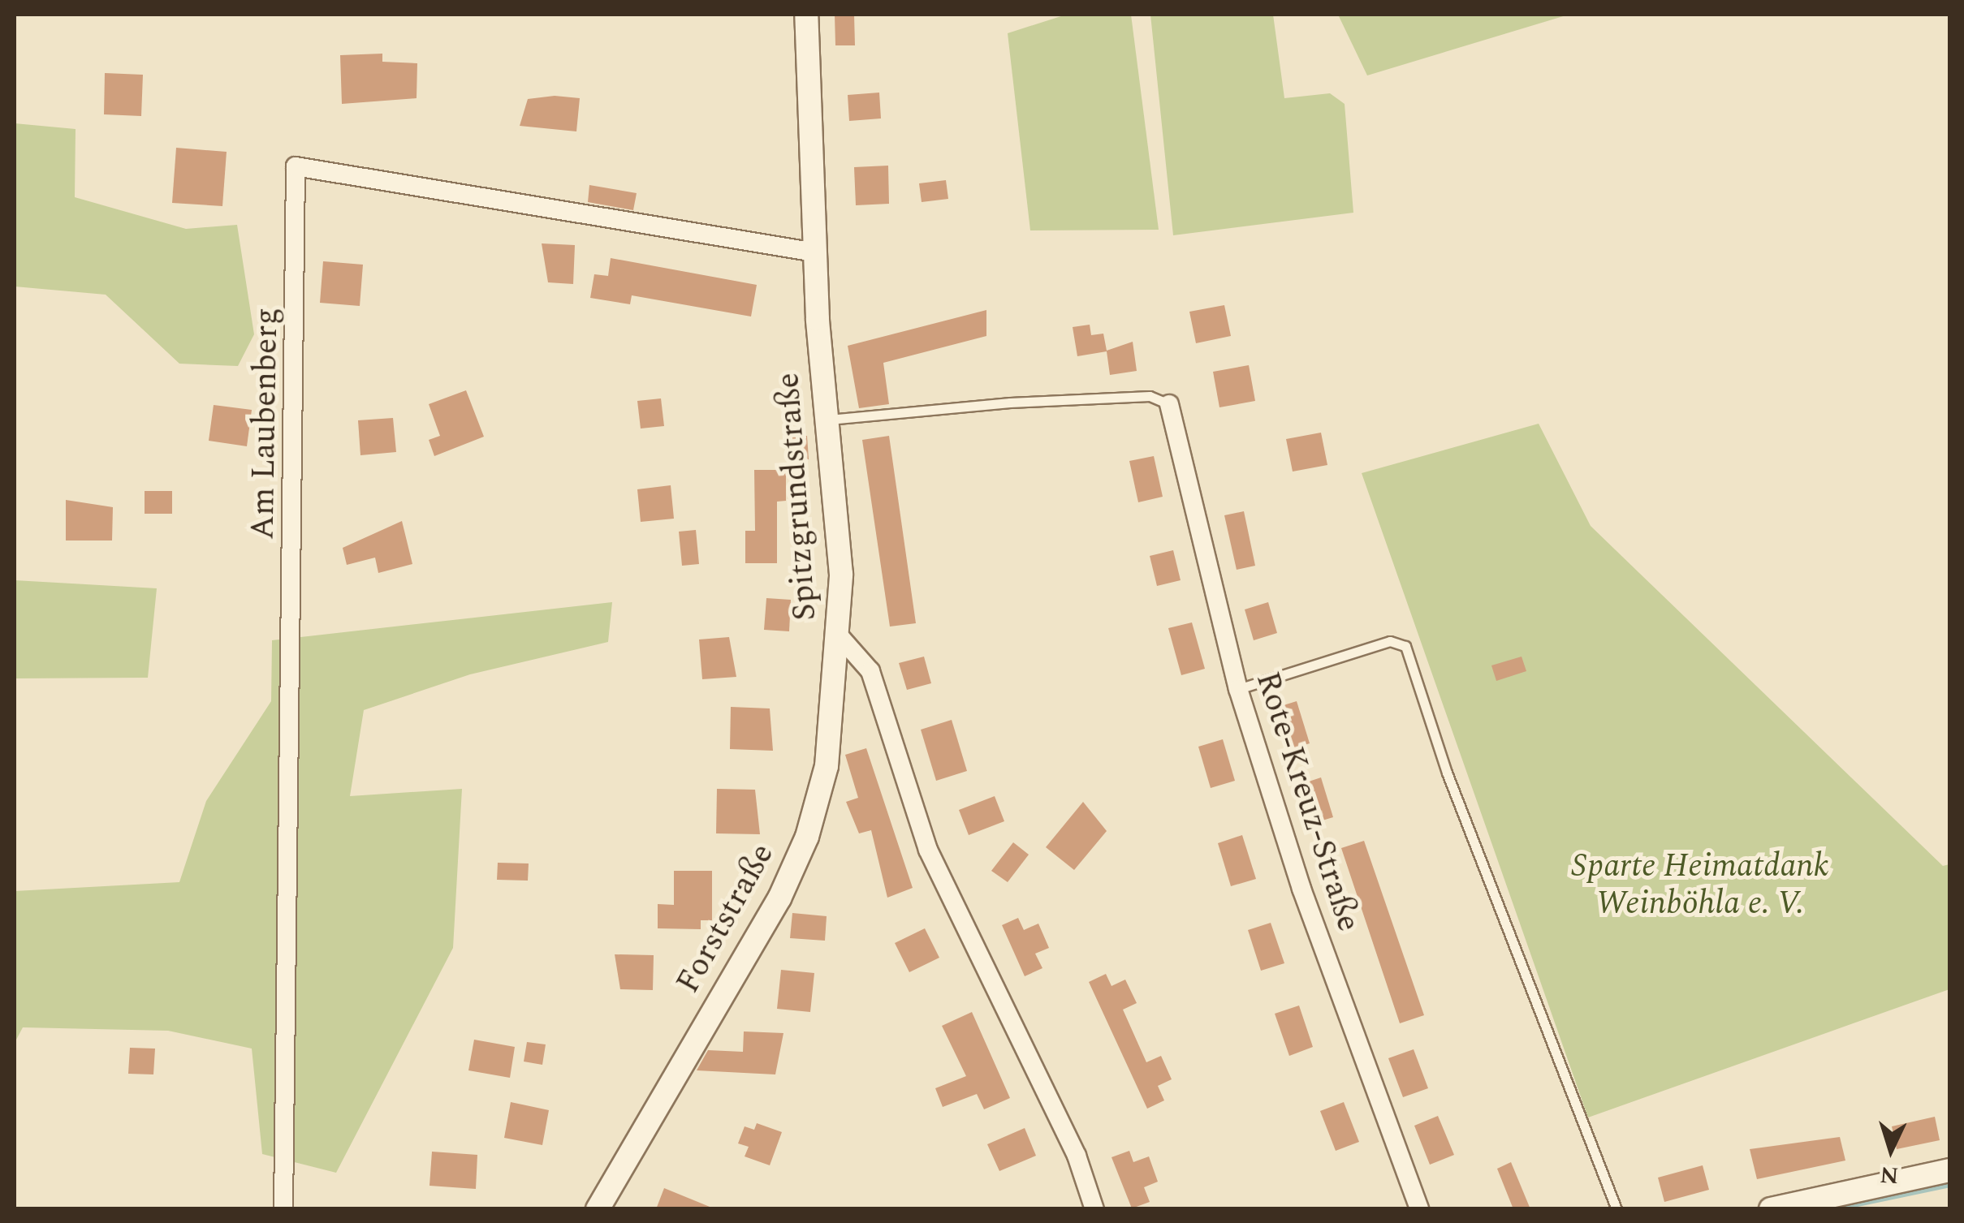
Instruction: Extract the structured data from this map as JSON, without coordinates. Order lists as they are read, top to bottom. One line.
{"streets":{"street":["Am Laubenberg","Spitzgrundstraße","Rote-Kreuz-Straße","Forststraße"]},"crossings":[["Am Laubenberg","Spitzgrundstraße"],["Spitzgrundstraße","Forststraße"]],"parks":["Sparte Heimatdank Weinböhla e. V."],"north":"bottom"}
